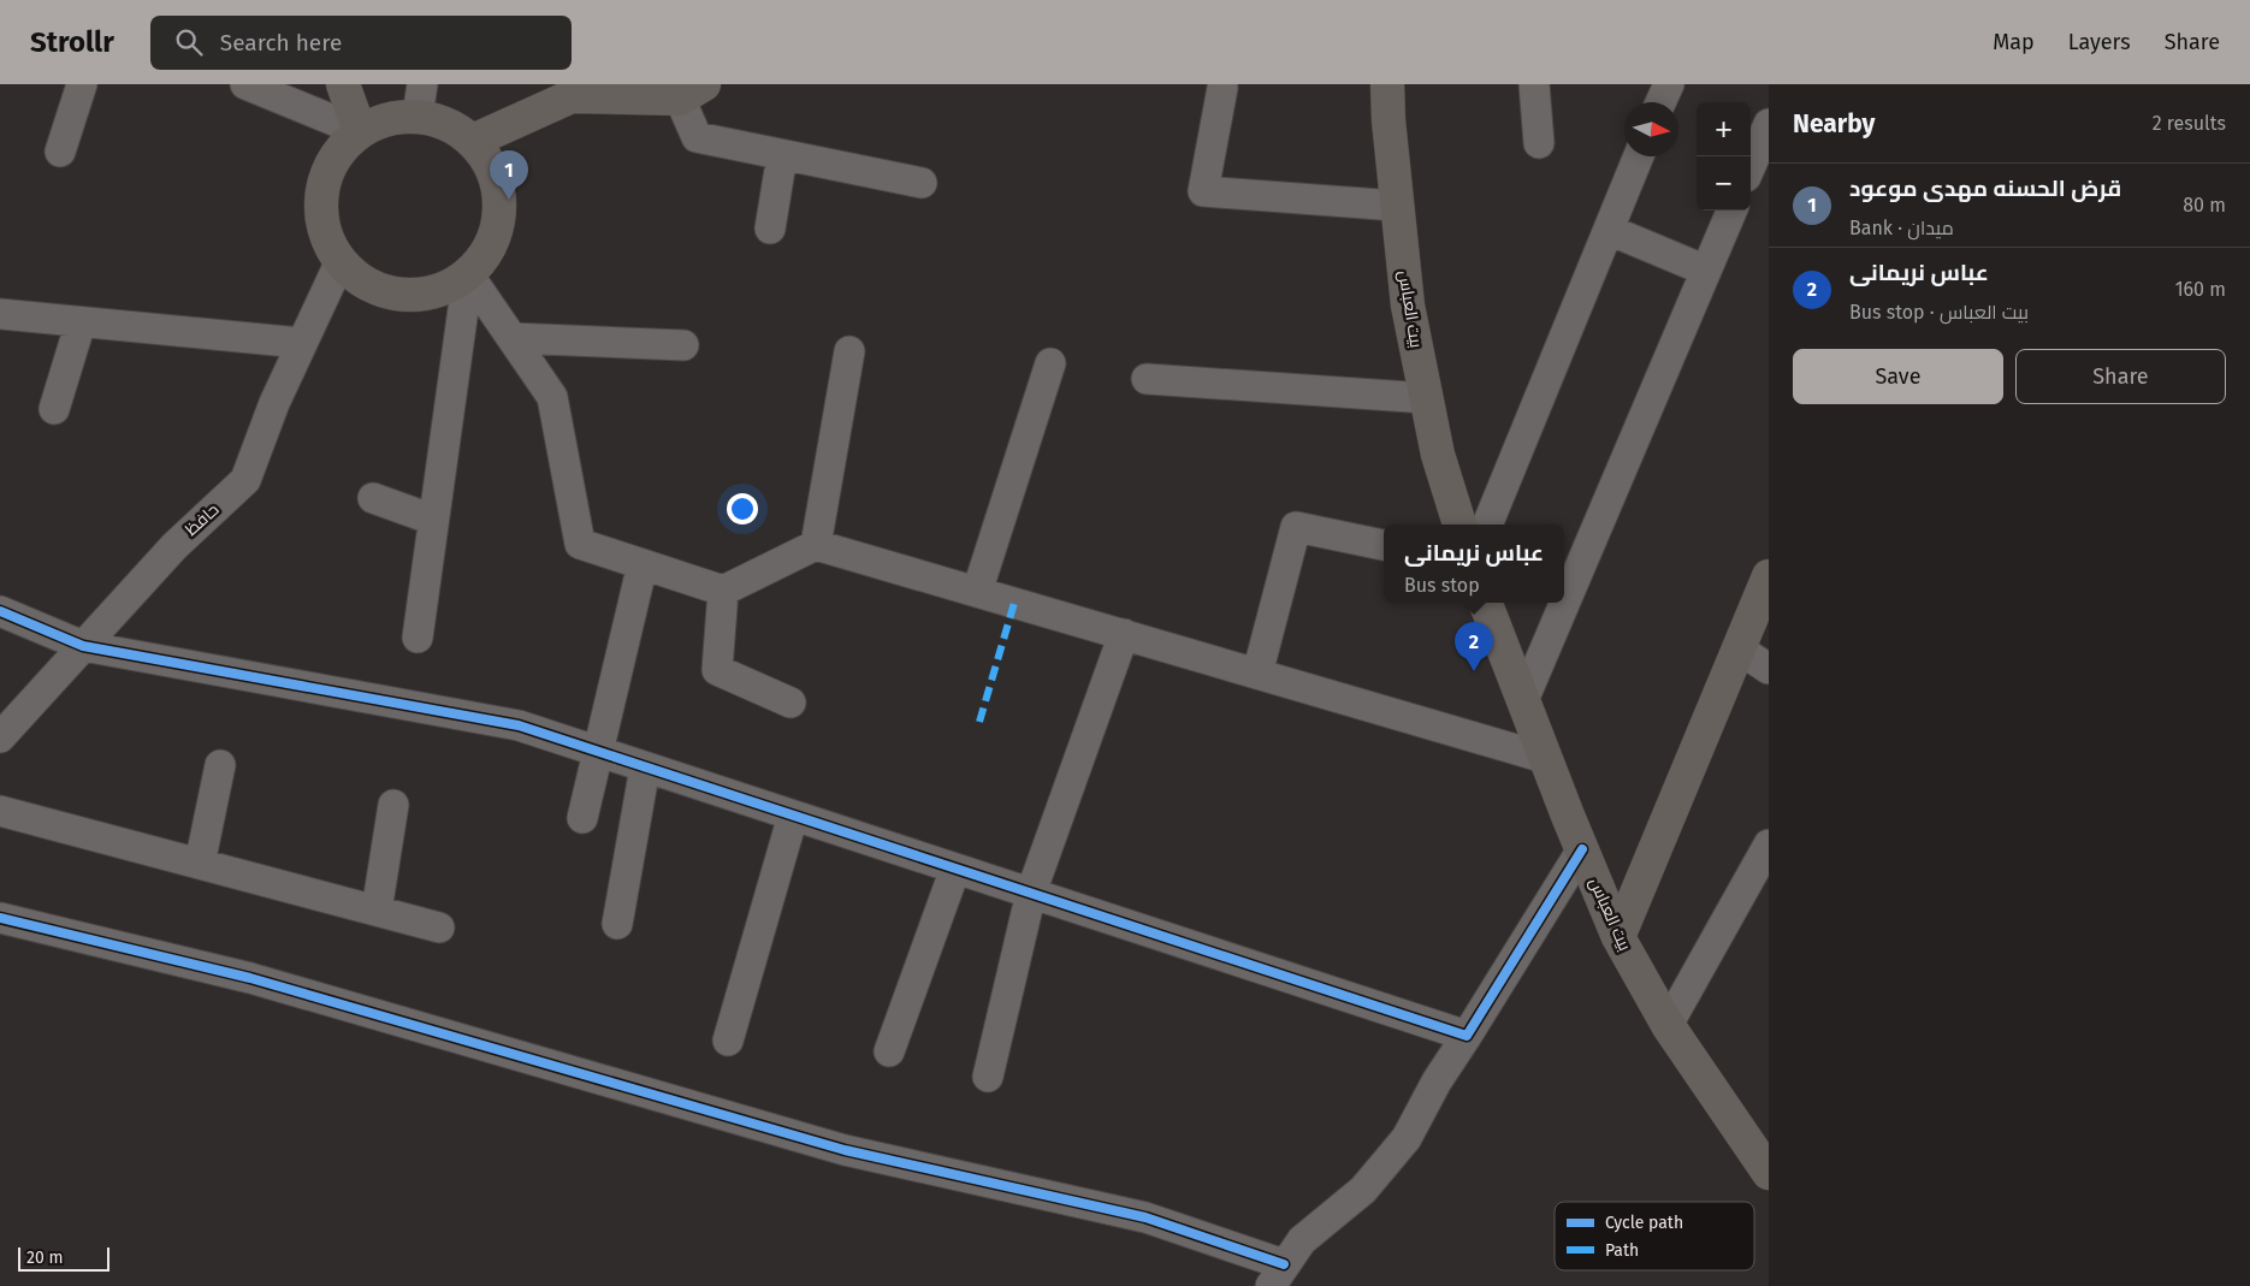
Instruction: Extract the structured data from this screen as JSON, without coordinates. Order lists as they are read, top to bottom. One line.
{"streets":{"street":["بیت العباس","حافظ"]},"legend":["Cycle path","Path"],"scale_bar":"20 m","north":"right","page":{"header":"Strollr","search":"Search here","nav":["Map","Layers","Share"],"heading":["Nearby","2 results"],"map_buttons":["+","−"],"pins":["1","2"],"list":[{"mark":"1","name":"قرض الحسنه مهدی موعود","note":"Bank · میدان","value":"80 m"},{"mark":"2","name":"عباس نریمانی","note":"Bus stop · بیت العباس","value":"160 m"}],"buttons":["Save","Share"],"popup":["عباس نریمانی","Bus stop"],"scale":"20 m"}}
